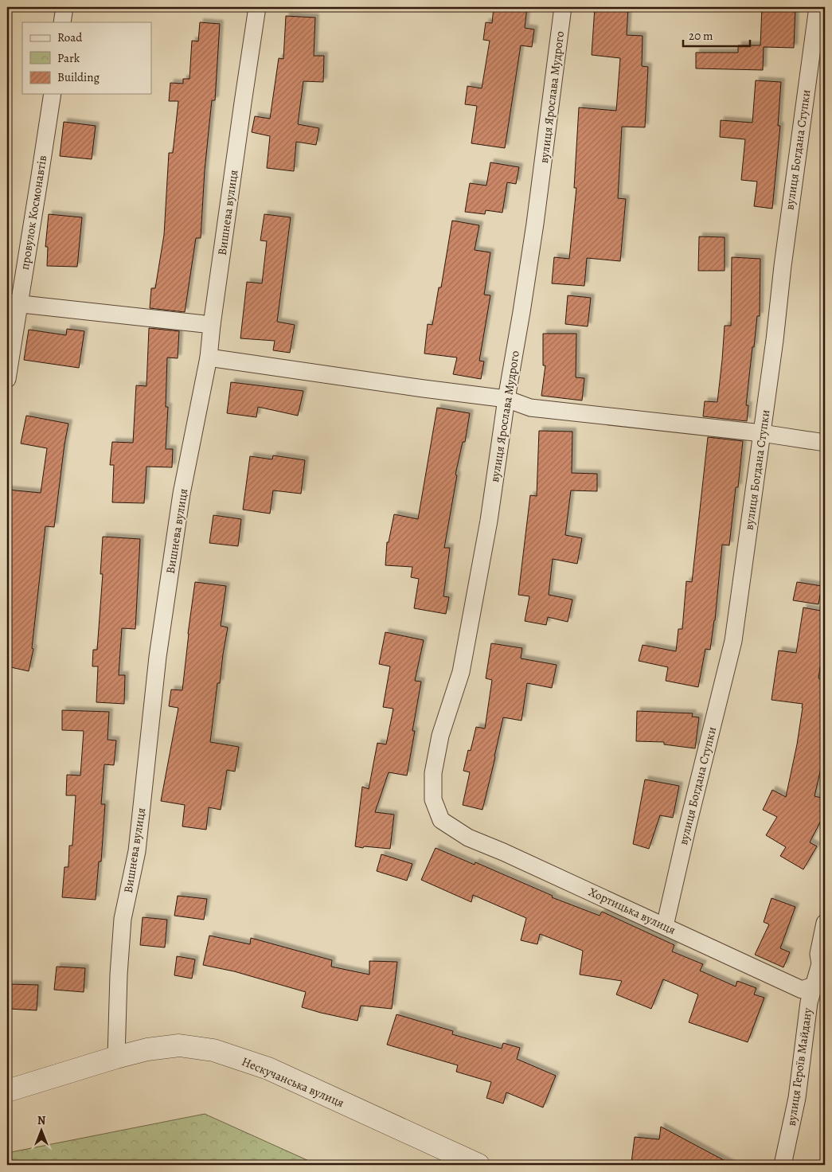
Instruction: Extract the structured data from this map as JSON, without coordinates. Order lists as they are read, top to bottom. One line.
{"streets":{"street":["вулиця Ярослава Мудрого","вулиця Богдана Ступки","провулок Космонавтів","Вишнева вулиця","Хортицька вулиця","вулиця Героїв Майдану","Нескучанська вулиця"]},"crossings":[["вулиця Ярослава Мудрого","Хортицька вулиця"],["вулиця Богдана Ступки","Хортицька вулиця"],["Вишнева вулиця","Нескучанська вулиця"],["Хортицька вулиця","вулиця Героїв Майдану"]],"legend":["Road","Park","Building"],"scale_bar":"20 m","north":"top"}
